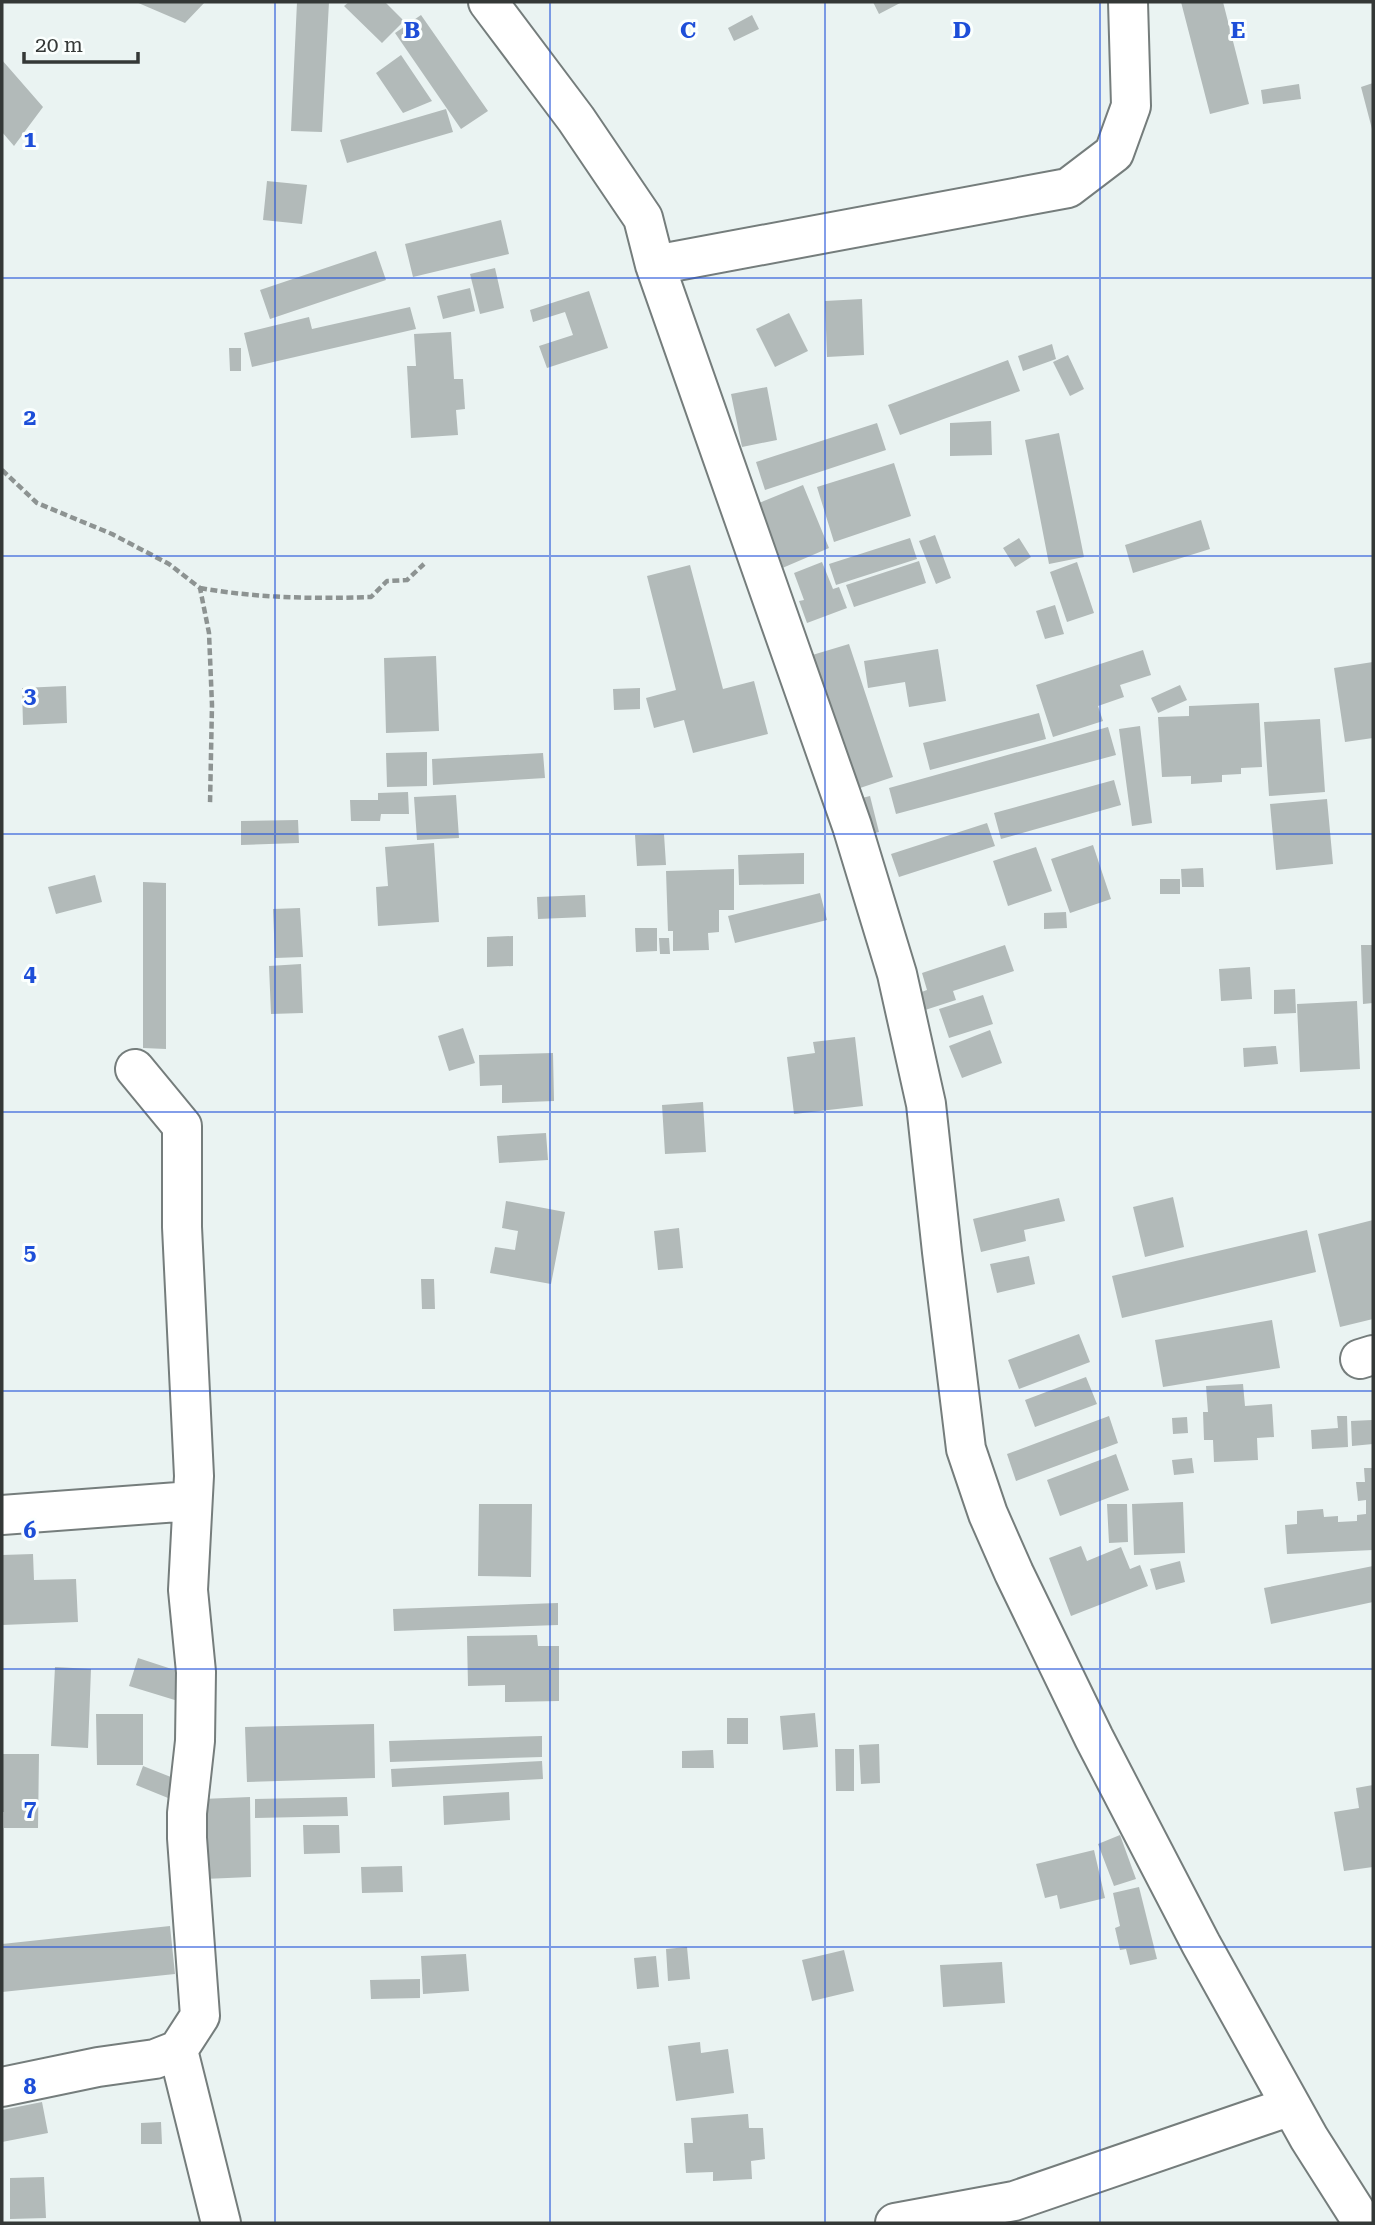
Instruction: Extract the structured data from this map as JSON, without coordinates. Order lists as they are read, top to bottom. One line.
{"scale_bar":"20 m","grid":{"columns":["B","C","D","E"],"rows":["1","2","3","4","5","6","7","8"]}}
